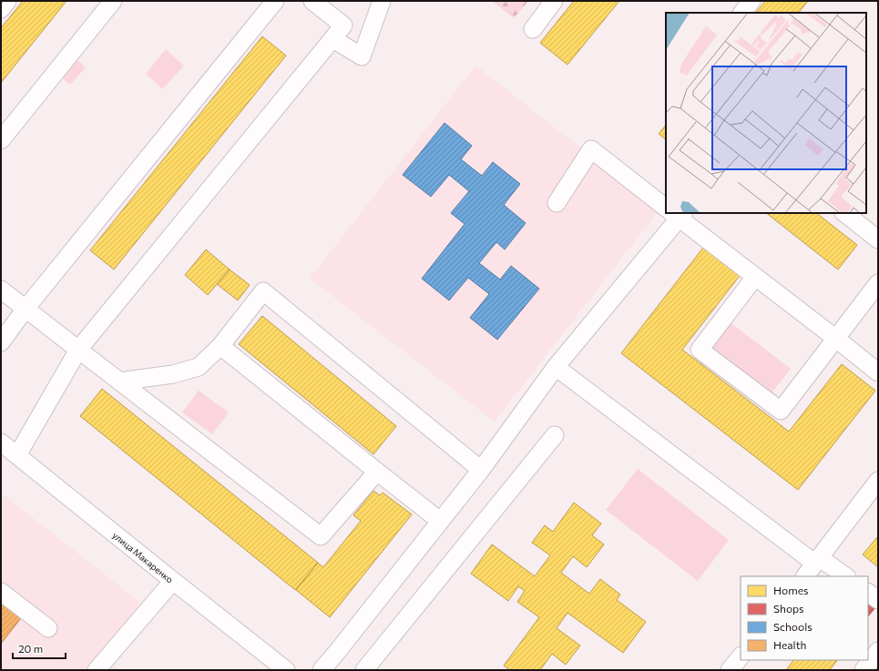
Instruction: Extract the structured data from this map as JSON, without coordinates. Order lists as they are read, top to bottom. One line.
{"streets":{"street":["улица Макаренко"]},"legend":["Homes","Shops","Schools","Health"],"scale_bar":"20 m"}
